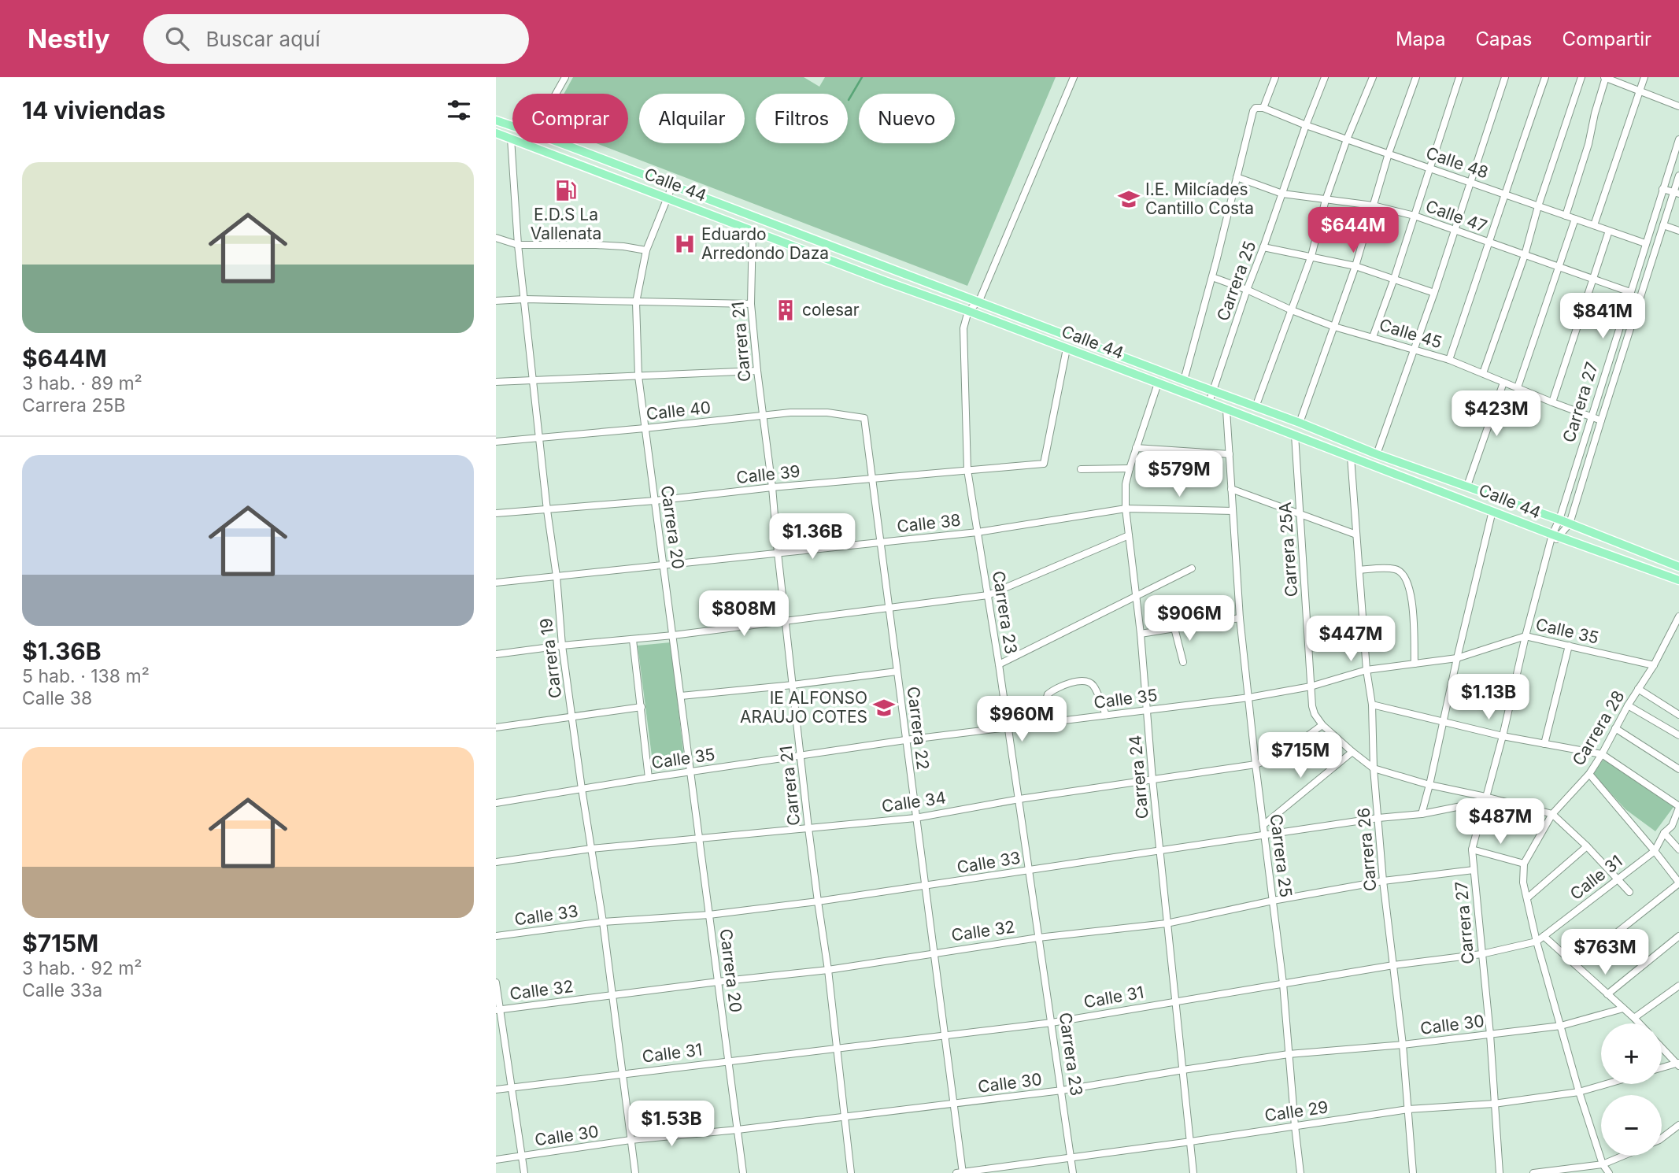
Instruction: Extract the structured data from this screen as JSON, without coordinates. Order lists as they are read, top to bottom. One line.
{"streets":{"main road":["Calle 44"],"street":["Calle 48","Calle 47","Carrera 25","Calle 45","Carrera 21","Carrera 27","Calle 40","Calle 39","Calle 38","Carrera 20","Carrera 25A","Carrera 23","Calle 35","Carrera 19","Carrera 22","Carrera 28","Carrera 24","Calle 34","Carrera 26","Calle 33","Calle 31","Calle 32","Calle 30","Calle 29"]},"crossings":[["Calle 48","Carrera 25"],["Calle 48","Carrera 27"],["Calle 44","Carrera 25"],["Calle 44","Carrera 21"],["Calle 44","Carrera 27"],["Calle 44","Calle 39"],["Calle 44","Carrera 20"],["Calle 44","Carrera 25A"],["Calle 44","Carrera 23"],["Calle 44","Carrera 19"],["Calle 44","Carrera 24"],["Calle 44","Carrera 26"],["Calle 47","Carrera 25"],["Calle 47","Carrera 27"],["Carrera 25","Calle 45"],["Carrera 25","Calle 38"],["Carrera 25","Calle 35"],["Carrera 25","Calle 34"],["Carrera 25","Calle 33"],["Carrera 25","Calle 31"],["Carrera 25","Calle 32"],["Carrera 25","Calle 30"],["Carrera 25","Calle 29"],["Calle 45","Carrera 27"],["Carrera 21","Calle 40"],["Carrera 21","Calle 39"],["Carrera 21","Calle 38"],["Carrera 21","Calle 35"],["Carrera 21","Calle 34"],["Carrera 21","Calle 33"],["Carrera 21","Calle 31"],["Carrera 21","Calle 32"],["Carrera 21","Calle 30"],["Carrera 27","Calle 35"],["Carrera 27","Calle 33"],["Carrera 27","Calle 31"],["Carrera 27","Calle 32"],["Carrera 27","Calle 30"],["Carrera 27","Calle 29"],["Calle 40","Carrera 20"],["Calle 40","Carrera 19"],["Calle 40","Carrera 22"],["Calle 39","Carrera 20"],["Calle 39","Carrera 23"],["Calle 39","Carrera 19"],["Calle 39","Carrera 22"],["Calle 38","Carrera 20"],["Calle 38","Carrera 23"],["Calle 38","Carrera 19"],["Calle 38","Carrera 22"],["Calle 38","Carrera 24"],["Carrera 20","Calle 35"],["Carrera 20","Calle 34"],["Carrera 20","Calle 33"],["Carrera 20","Calle 31"],["Carrera 20","Calle 32"],["Carrera 20","Calle 30"],["Carrera 25A","Calle 35"],["Carrera 25A","Calle 34"],["Carrera 25A","Carrera 26"],["Carrera 23","Calle 35"],["Carrera 23","Calle 34"],["Carrera 23","Calle 33"],["Carrera 23","Calle 31"],["Carrera 23","Calle 32"],["Carrera 23","Calle 30"],["Carrera 23","Calle 29"],["Calle 35","Carrera 19"],["Calle 35","Carrera 22"],["Calle 35","Carrera 28"],["Calle 35","Carrera 24"],["Calle 35","Carrera 26"],["Carrera 19","Calle 34"],["Carrera 19","Calle 33"],["Carrera 19","Calle 31"],["Carrera 19","Calle 32"],["Carrera 19","Calle 30"],["Carrera 22","Calle 34"],["Carrera 22","Calle 33"],["Carrera 22","Calle 31"],["Carrera 22","Calle 32"],["Carrera 22","Calle 30"],["Carrera 22","Calle 29"],["Carrera 28","Calle 33"],["Carrera 24","Calle 34"],["Carrera 24","Calle 33"],["Carrera 24","Calle 31"],["Carrera 24","Calle 32"],["Carrera 24","Calle 30"],["Carrera 24","Calle 29"],["Carrera 26","Calle 33"],["Carrera 26","Calle 31"],["Carrera 26","Calle 32"],["Carrera 26","Calle 30"],["Carrera 26","Calle 29"]],"places":{"fuel station":["E.D.S La Vallenata"],"school or university":["I.E. Milcíades Cantillo Costa","IE ALFONSO ARAUJO COTES"],"hospital":["Eduardo Arredondo Daza"],"building":["colesar"]},"page":{"header":"Nestly","search":"Buscar aquí","nav":["Mapa","Capas","Compartir"],"heading":"14 viviendas","chip":["Comprar","Alquilar","Filtros","Nuevo"],"list":[{"name":"$644M","note":"3 hab. · 89 m² · Carrera 25B"},{"name":"$1.36B","note":"5 hab. · 138 m² · Calle 38"},{"name":"$715M","note":"3 hab. · 92 m² · Calle 33a"}],"price":["$644M","$841M","$423M","$579M","$1.36B","$808M","$906M","$447M","$1.13B","$960M","$715M","$487M","$763M","$1.53B"],"map_buttons":["+","−"]}}
